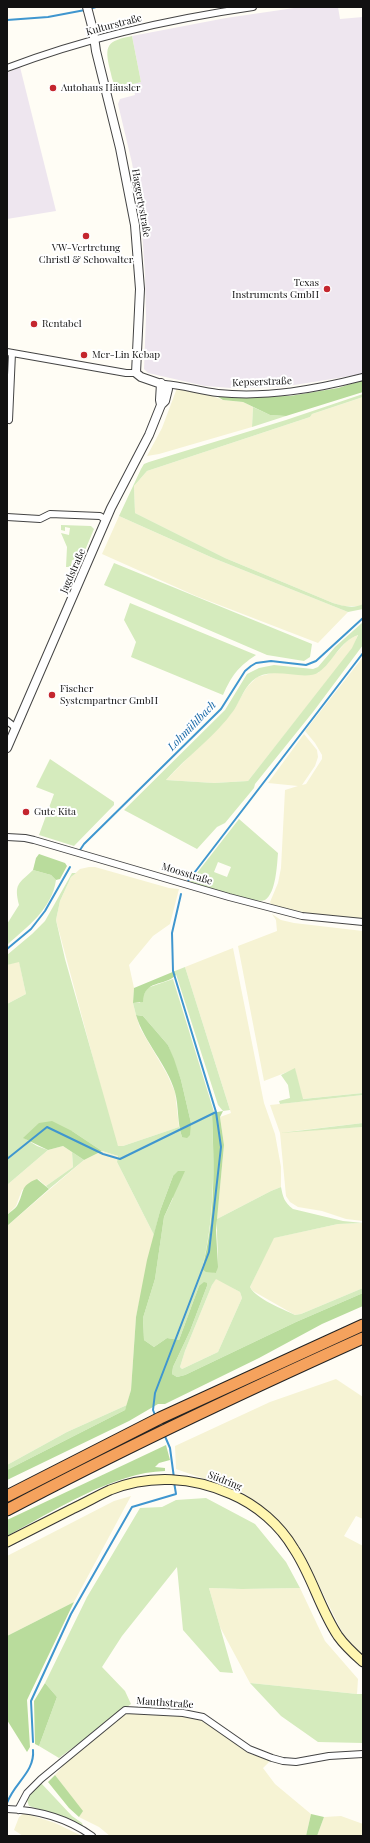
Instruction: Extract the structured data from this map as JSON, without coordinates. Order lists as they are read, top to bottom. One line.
{"streets":{"main road":["Südring"],"street":["Kulturstraße","Haggertystraße","Kepserstraße","Jagdstraße","Moosstraße","Mauthstraße"]},"crossings":[["Kulturstraße","Haggertystraße"],["Kepserstraße","Jagdstraße"]],"water":["Lohmühlbach"],"places":["Autohaus Häusler","VW-Vertretung Christl & Schowalter","Texas Instruments GmbH","Rentabel","Mer-Lin Kebap","Fischer Systempartner GmbH","Gute Kita"]}
